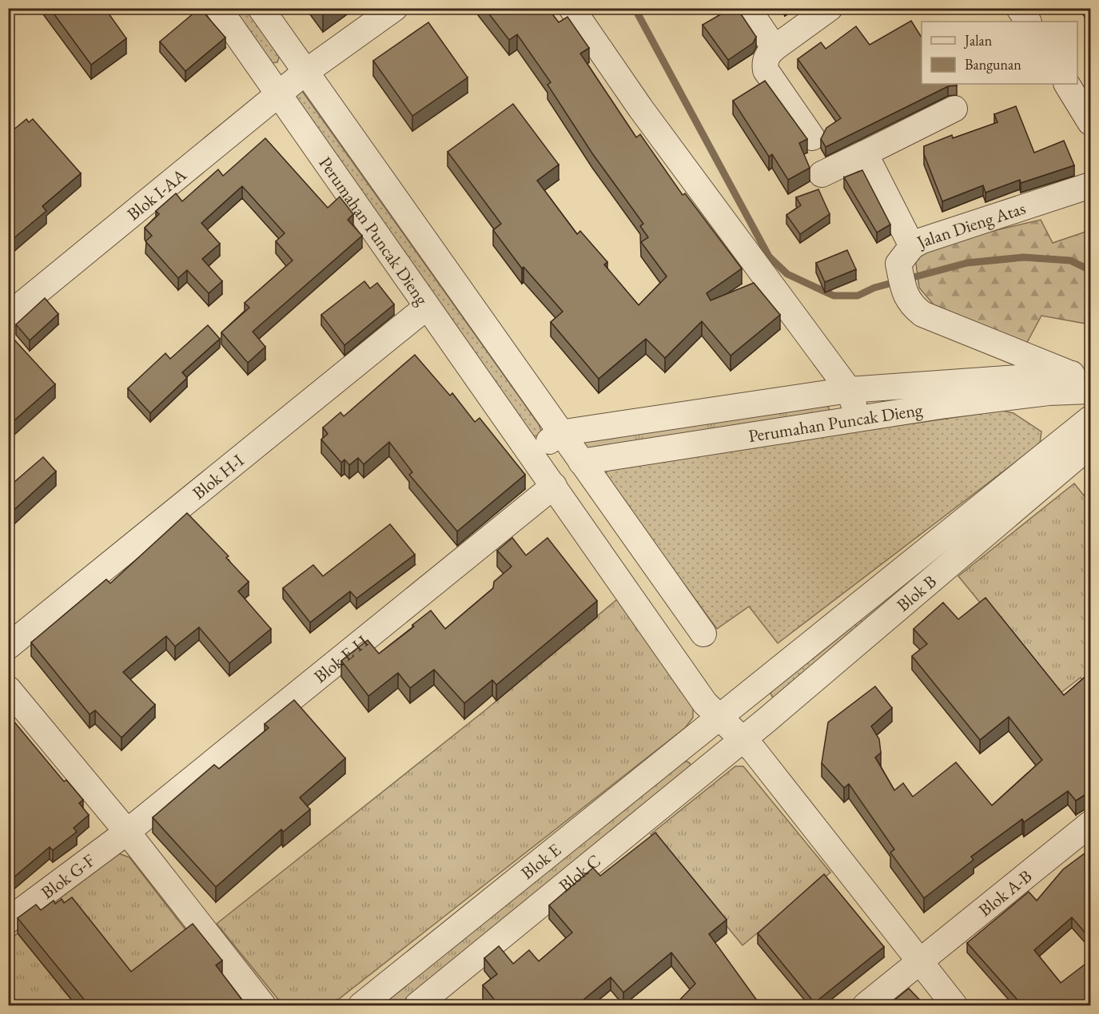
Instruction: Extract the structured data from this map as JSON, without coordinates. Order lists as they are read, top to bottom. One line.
{"streets":{"street":["Blok I-AA","Jalan Dieng Atas","Perumahan Puncak Dieng","Blok H-I","Blok B","Blok E-H","Blok E","Blok C","Blok G-F","Blok A-B"]},"crossings":[["Blok I-AA","Perumahan Puncak Dieng"],["Jalan Dieng Atas","Perumahan Puncak Dieng"],["Perumahan Puncak Dieng","Blok H-I"],["Perumahan Puncak Dieng","Blok B"],["Perumahan Puncak Dieng","Blok E-H"],["Perumahan Puncak Dieng","Blok E"],["Perumahan Puncak Dieng","Blok C"],["Perumahan Puncak Dieng","Blok A-B"],["Blok B","Blok C"],["Blok E-H","Blok G-F"]],"legend":["Jalan","Bangunan"]}
